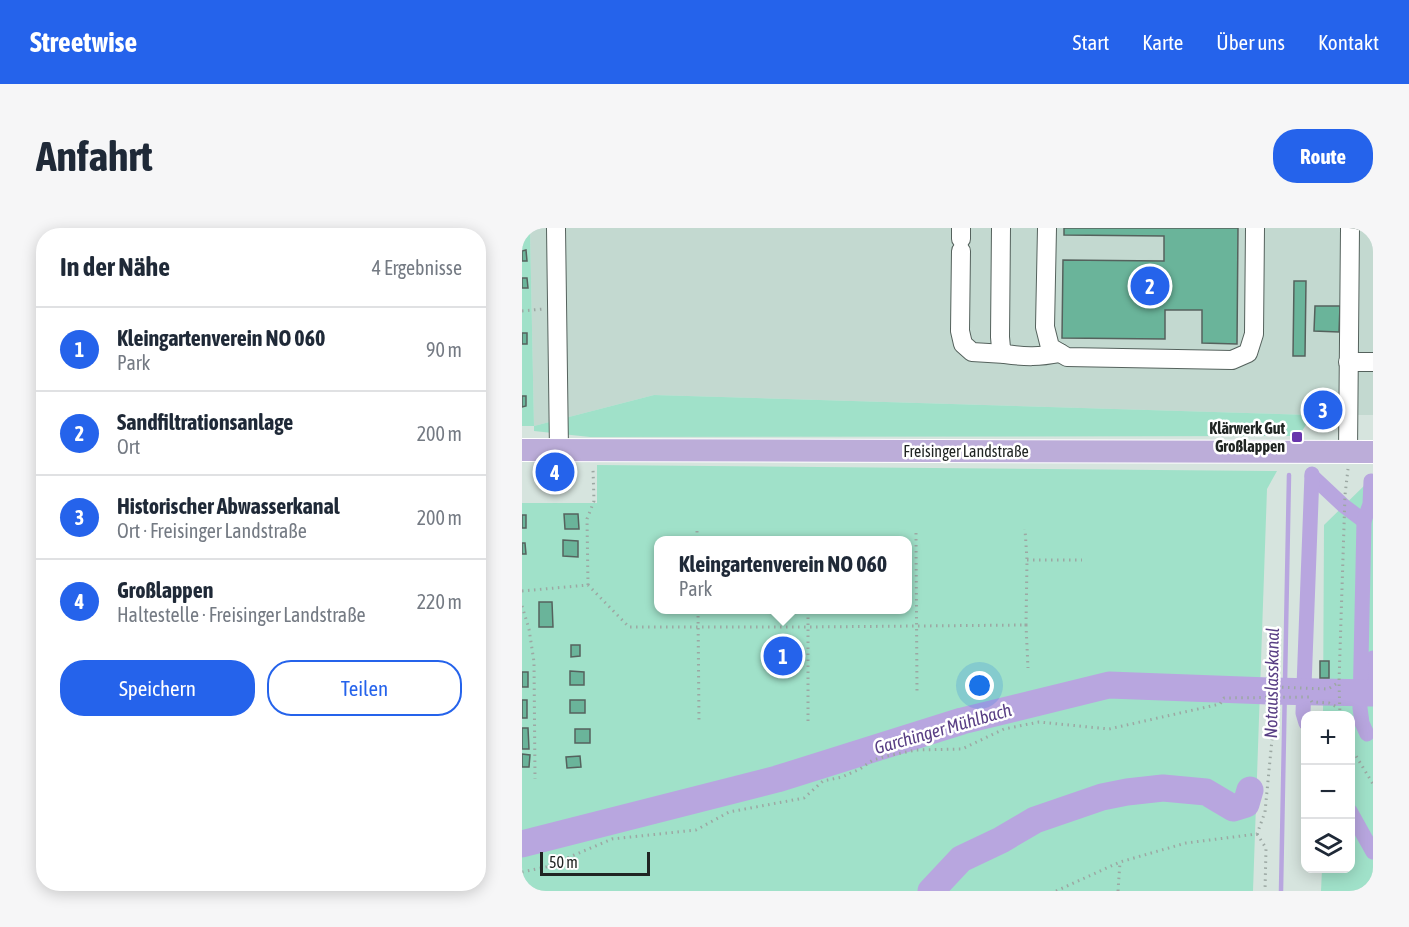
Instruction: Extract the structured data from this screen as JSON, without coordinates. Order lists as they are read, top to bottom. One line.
{"streets":{"main road":["Freisinger Landstraße"]},"water":["Notauslasskanal","Garchinger Mühlbach"],"places":{"transit":["Klärwerk Gut Großlappen"]},"scale_bar":"50 m","page":{"header":"Streetwise","nav":["Start","Karte","Über uns","Kontakt"],"buttons":["Route",["Speichern","Teilen"]],"title":"Anfahrt","heading":["In der Nähe","4 Ergebnisse"],"pins":["2","3","4","1"],"list":[{"mark":"1","name":"Kleingartenverein NO 060","note":"Park","value":"90 m"},{"mark":"2","name":"Sandfiltrationsanlage","note":"Ort","value":"200 m"},{"mark":"3","name":"Historischer Abwasserkanal","note":"Ort · Freisinger Landstraße","value":"200 m"},{"mark":"4","name":"Großlappen","note":"Haltestelle · Freisinger Landstraße","value":"220 m"}],"popup":["Kleingartenverein NO 060","Park"],"map_buttons":["+","−"],"scale":"50 m"}}
